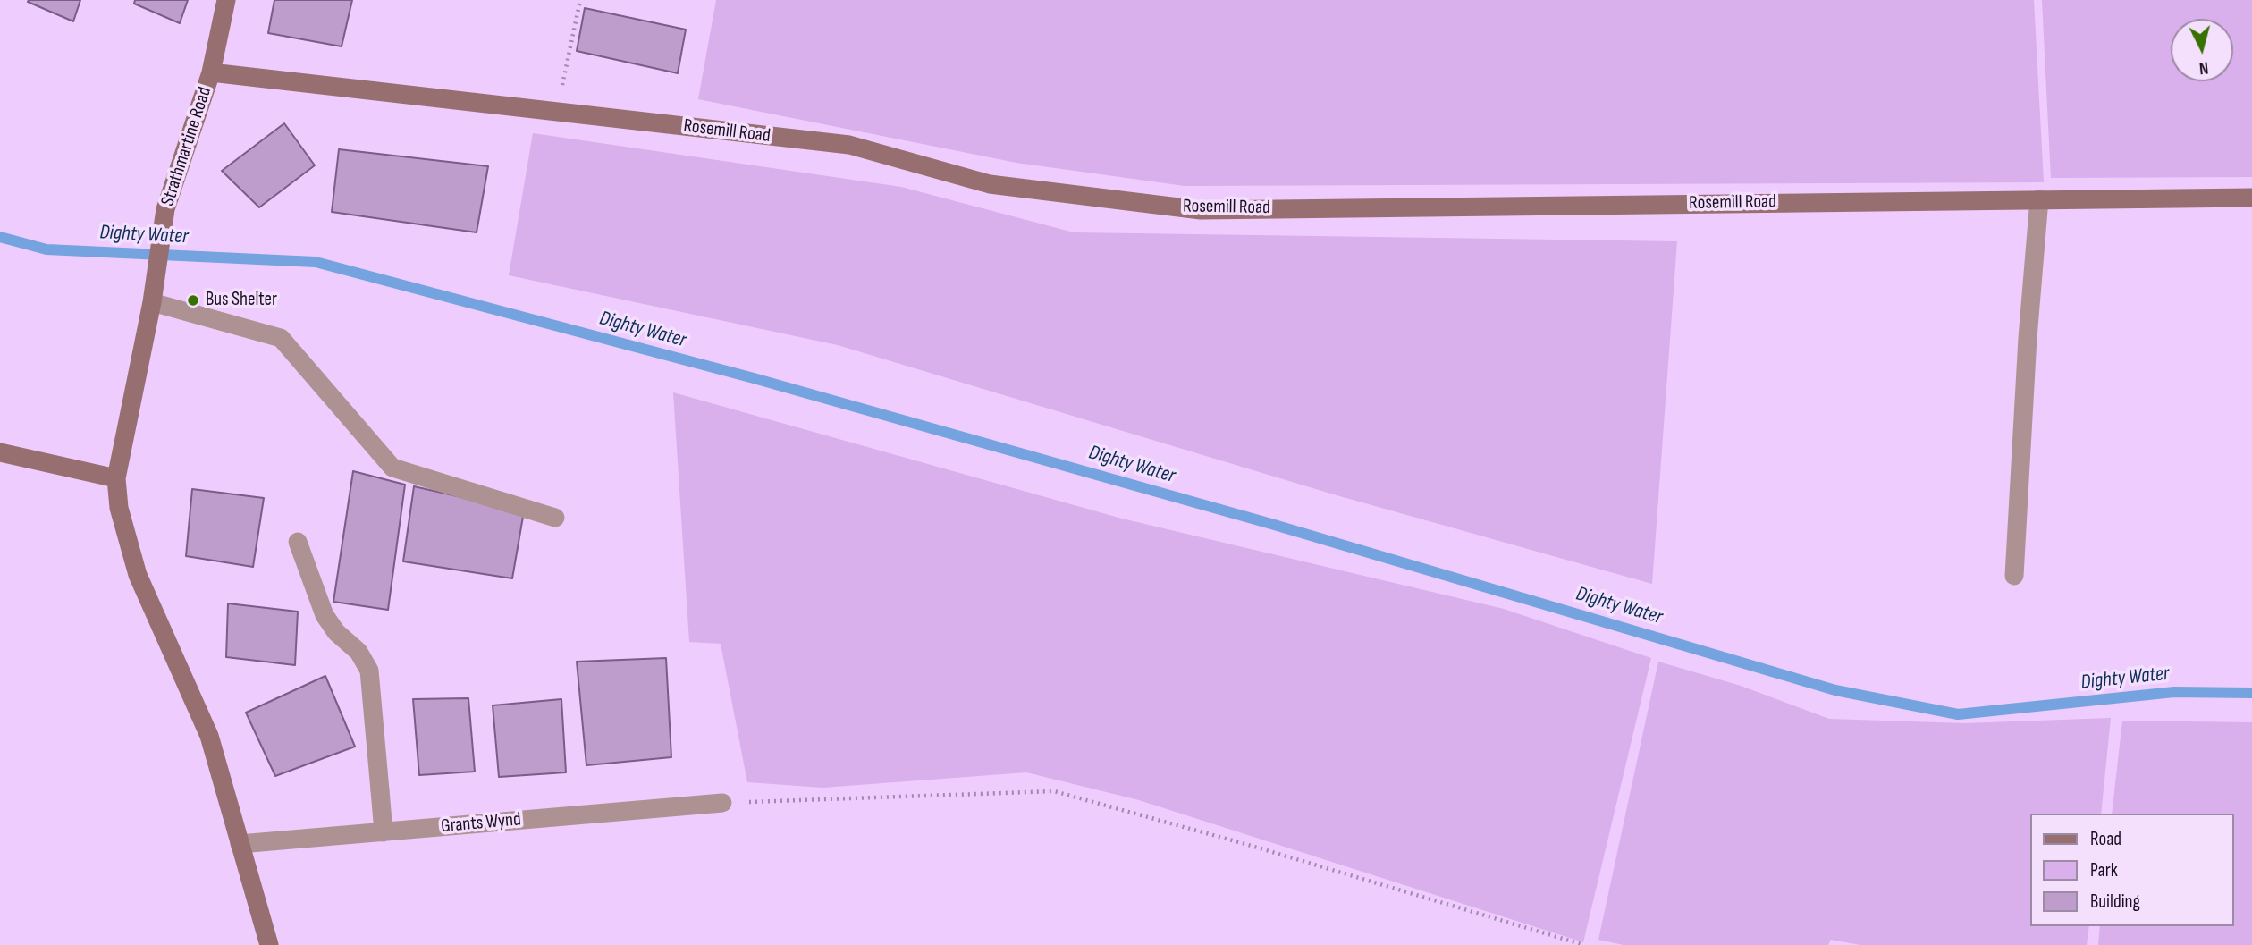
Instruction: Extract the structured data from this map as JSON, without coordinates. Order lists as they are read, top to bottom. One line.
{"streets":{"street":["Rosemill Road","Strathmartine Road","Grants Wynd"]},"crossings":[["Rosemill Road","Strathmartine Road"],["Strathmartine Road","Grants Wynd"]],"water":["Dighty Water"],"places":["Bus Shelter"],"legend":["Road","Park","Building"],"north":"bottom"}
